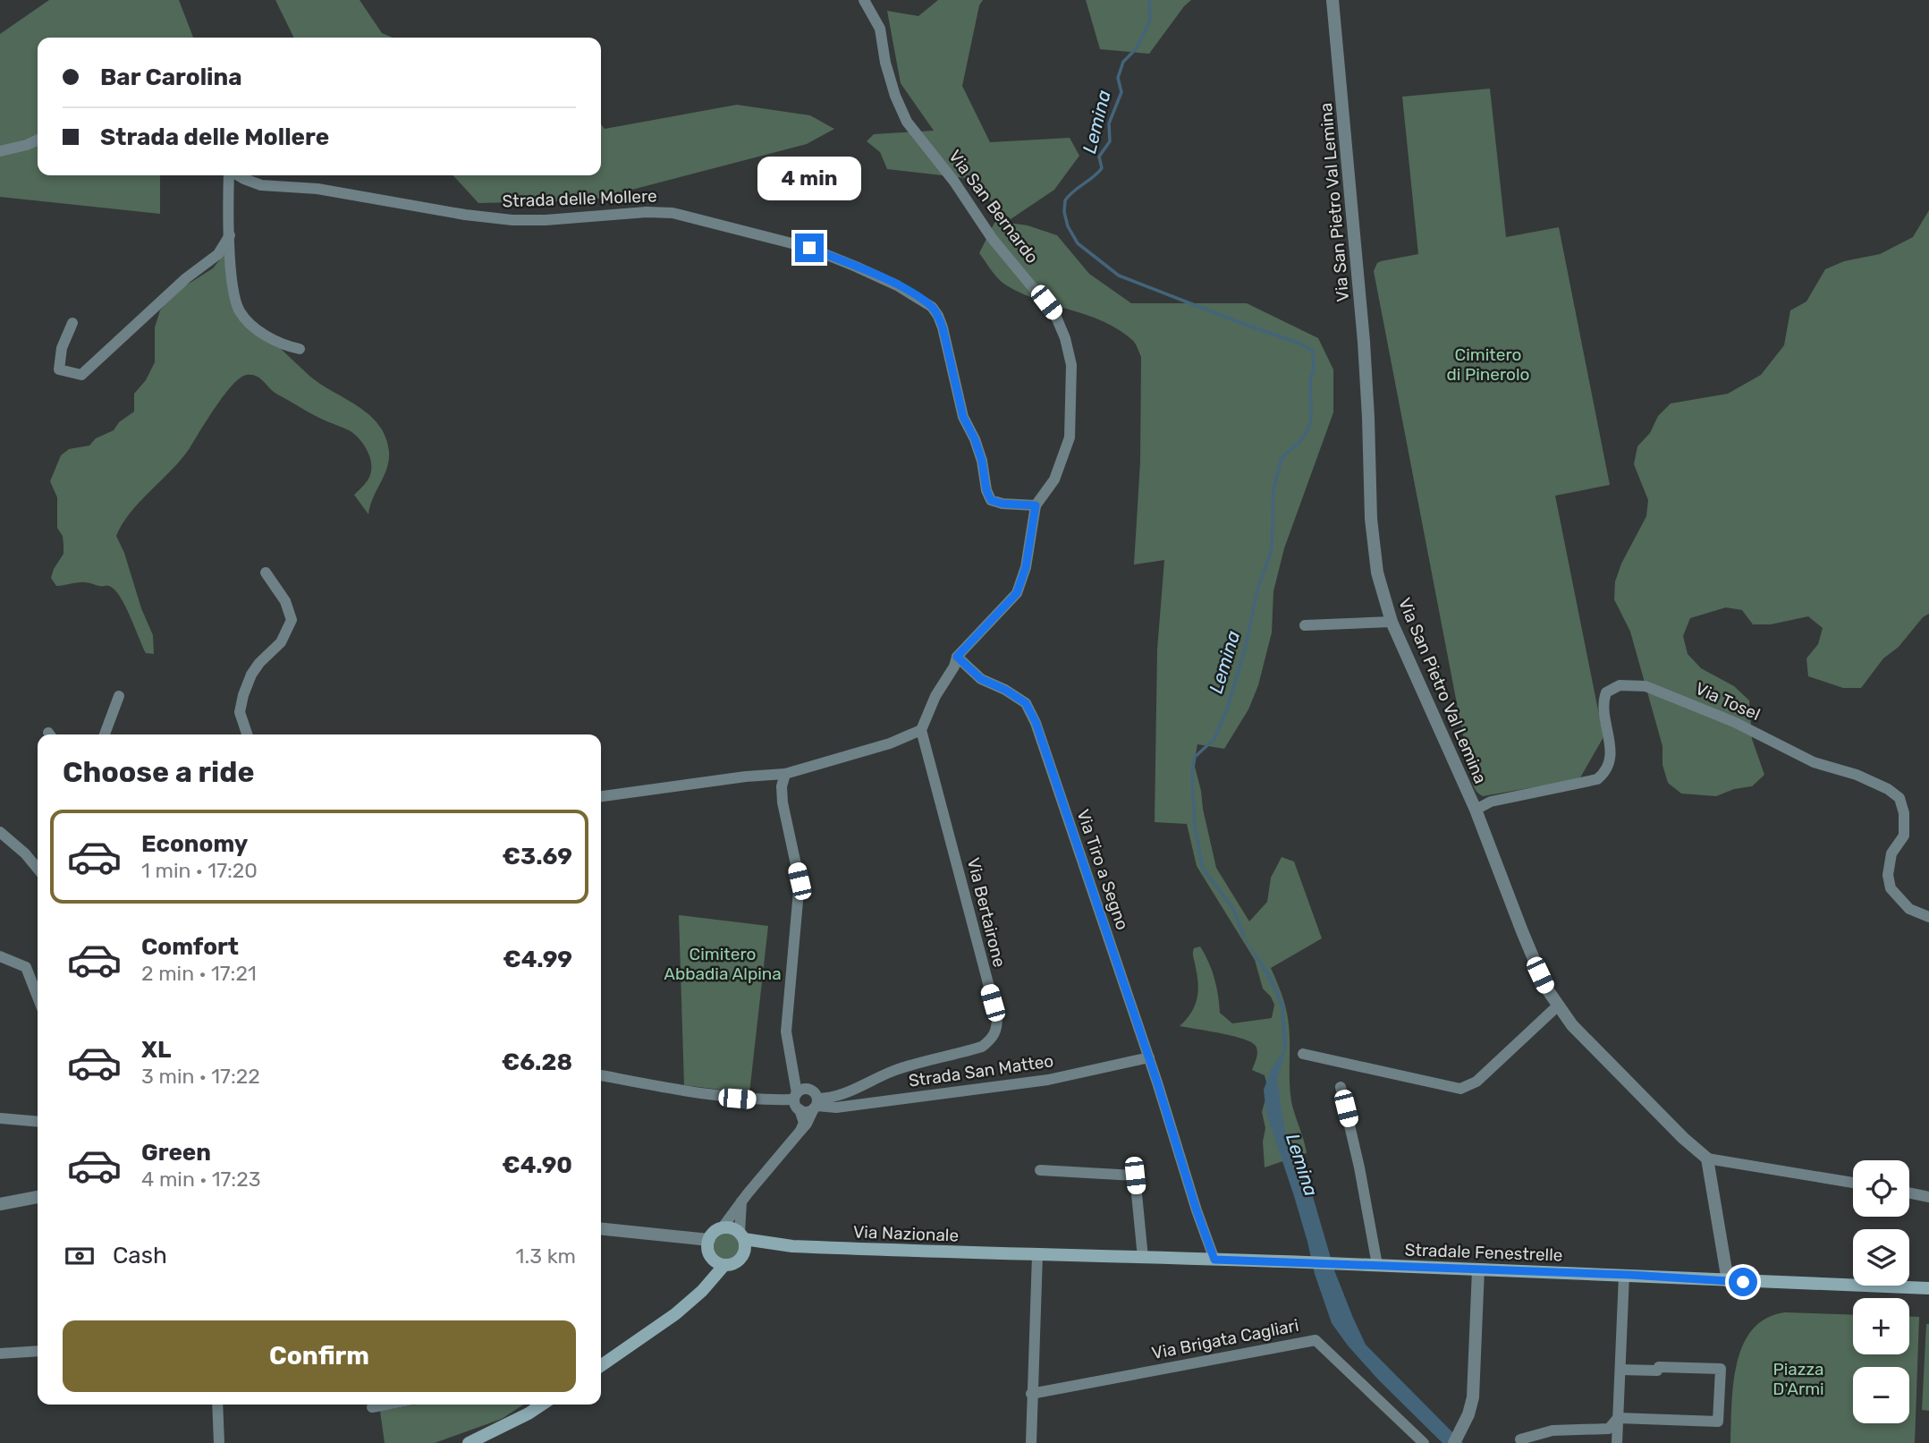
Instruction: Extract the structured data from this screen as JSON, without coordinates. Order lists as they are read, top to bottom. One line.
{"streets":{"main road":["Via Nazionale","Stradale Fenestrelle"],"street":["Strada delle Mollere","Via San Pietro Val Lemina","Via San Bernardo","Via Tosel","Via Tiro a Segno","Via Bertairone","Strada San Matteo","Via Brigata Cagliari"]},"crossings":[["Strada delle Mollere","Via San Bernardo"],["Via San Pietro Val Lemina","Via Tosel"],["Via Tiro a Segno","Strada San Matteo"],["Via Tiro a Segno","Stradale Fenestrelle"],["Via Bertairone","Strada San Matteo"],["Via Nazionale","Stradale Fenestrelle"]],"water":["Lemina"],"parks":["Cimitero di Pinerolo","Cimitero Abbadia Alpina","Piazza D'Armi"],"page":{"banner":["Bar Carolina","Strada delle Mollere"],"bubble":"4 min","heading":"Choose a ride","list":[{"name":"Economy","note":"1 min · 17:20","value":"€3.69"},{"name":"Comfort","note":"2 min · 17:21","value":"€4.99"},{"name":"XL","note":"3 min · 17:22","value":"€6.28"},{"name":"Green","note":"4 min · 17:23","value":"€4.90"}],"map_buttons":["+","−"],"pay":["Cash","1.3 km"],"buttons":"Confirm"}}
